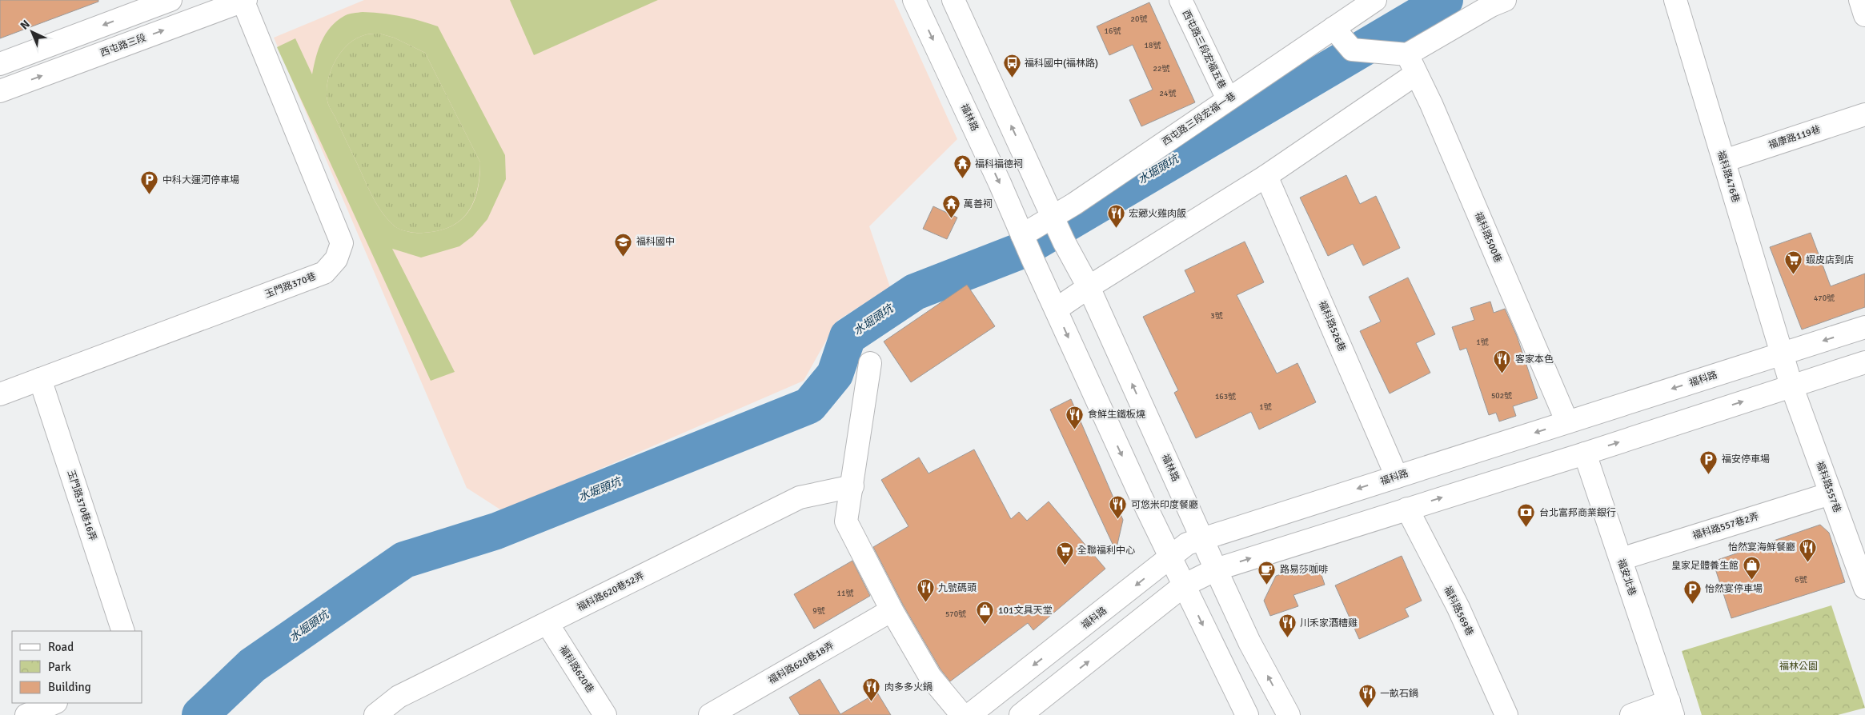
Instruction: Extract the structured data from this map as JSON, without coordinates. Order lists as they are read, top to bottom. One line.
{"streets":{"street":["西屯路三段","西屯路三段宏福五巷","福林路","西屯路三段宏福一巷","福康路119巷","福科路476巷","福科路500巷","玉門路370巷","福科路526巷","福科路","福科路557巷","玉門路370巷16弄","福科路557巷2弄","福安北巷","福科路620巷52弄","福科路569巷","福科路620巷18弄","福科路620巷"]},"crossings":[["西屯路三段","玉門路370巷"],["西屯路三段宏福五巷","西屯路三段宏福一巷"],["福林路","西屯路三段宏福一巷"],["福林路","福科路"],["福康路119巷","福科路476巷"],["福科路476巷","福科路"],["福科路476巷","福科路557巷"],["福科路500巷","福科路"],["玉門路370巷","玉門路370巷16弄"],["福科路526巷","福科路"],["福科路557巷","福科路557巷2弄"],["福科路557巷2弄","福安北巷"],["福科路620巷52弄","福科路620巷"]],"water":["水堀頭坑"],"parks":["福林公園"],"places":{"bus stop":["福科國中(福林路)"],"temple":["福科福德祠","萬善祠"],"parking":["中科大運河停車場","福安停車場","怡然宴停車場"],"restaurant":["宏薌火雞肉飯","客家本色","食鮮生鐵板燒","可悠米印度餐廳","怡然宴海鮮餐廳","九號碼頭","川禾家酒糟雞","肉多多火鍋","一畝石鍋"],"school or university":["福科國中"],"supermarket":["蝦皮店到店","全聯福利中心"],"bank":["台北富邦商業銀行"],"shop":["皇家足體養生館","101文具天堂"],"cafe":["路易莎咖啡"]},"house_numbers":["20號","16號","18號","22號","24號","470號","3號","1號","502號","163號","1號","6號","11號","9號","570號"],"legend":["Road","Park","Building"],"north":"top left"}
